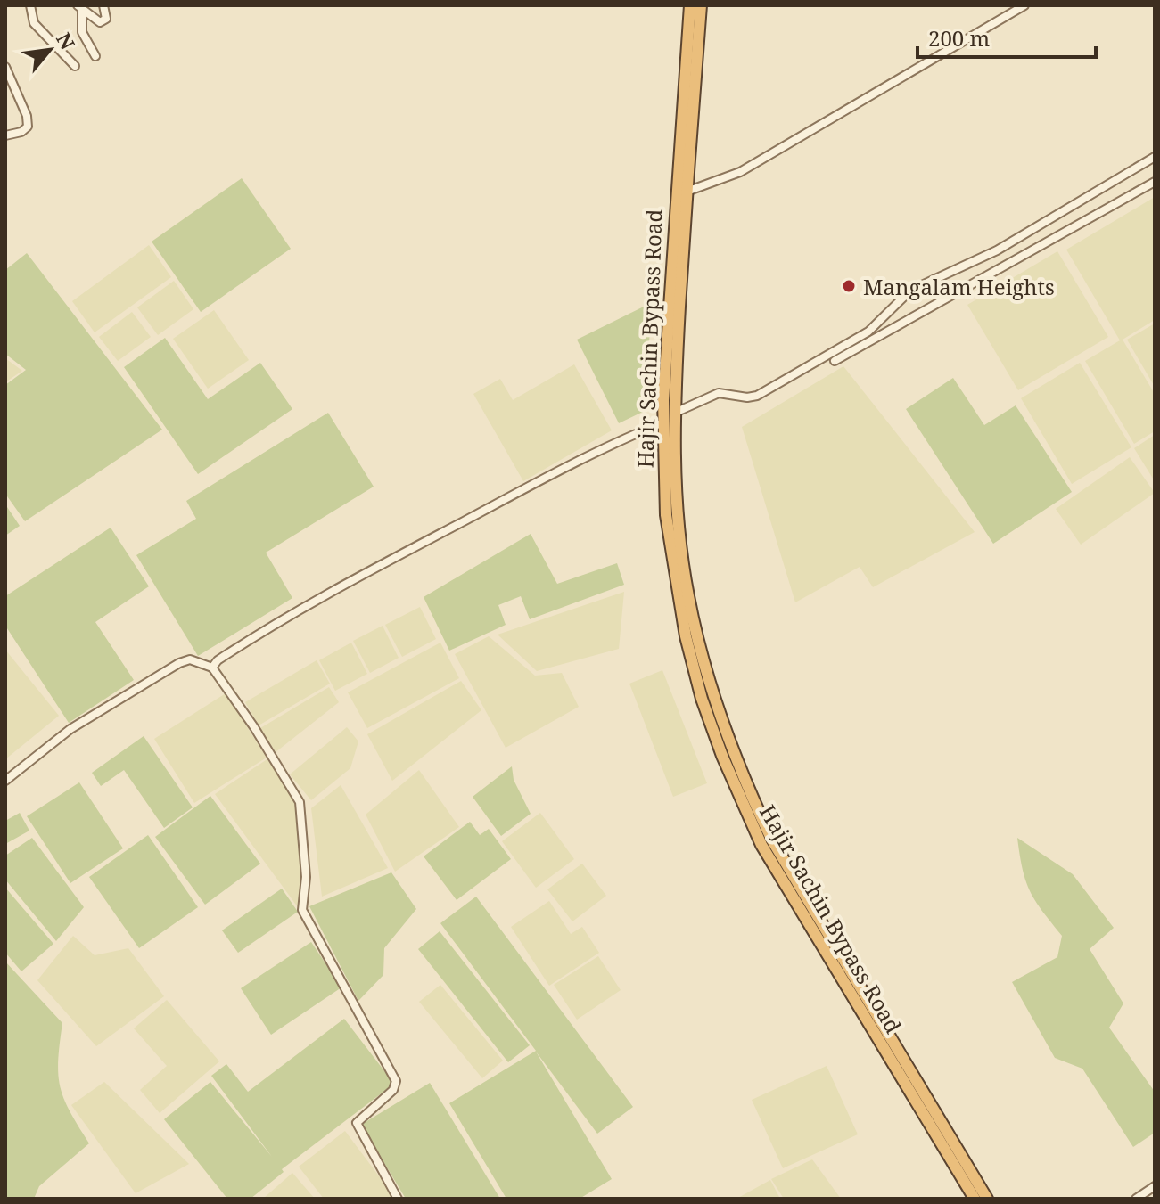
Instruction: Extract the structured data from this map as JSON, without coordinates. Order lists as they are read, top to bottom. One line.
{"streets":{"highway":["Hajir Sachin Bypass Road"]},"places":["Mangalam Heights"],"scale_bar":"200 m","north":"top right"}
